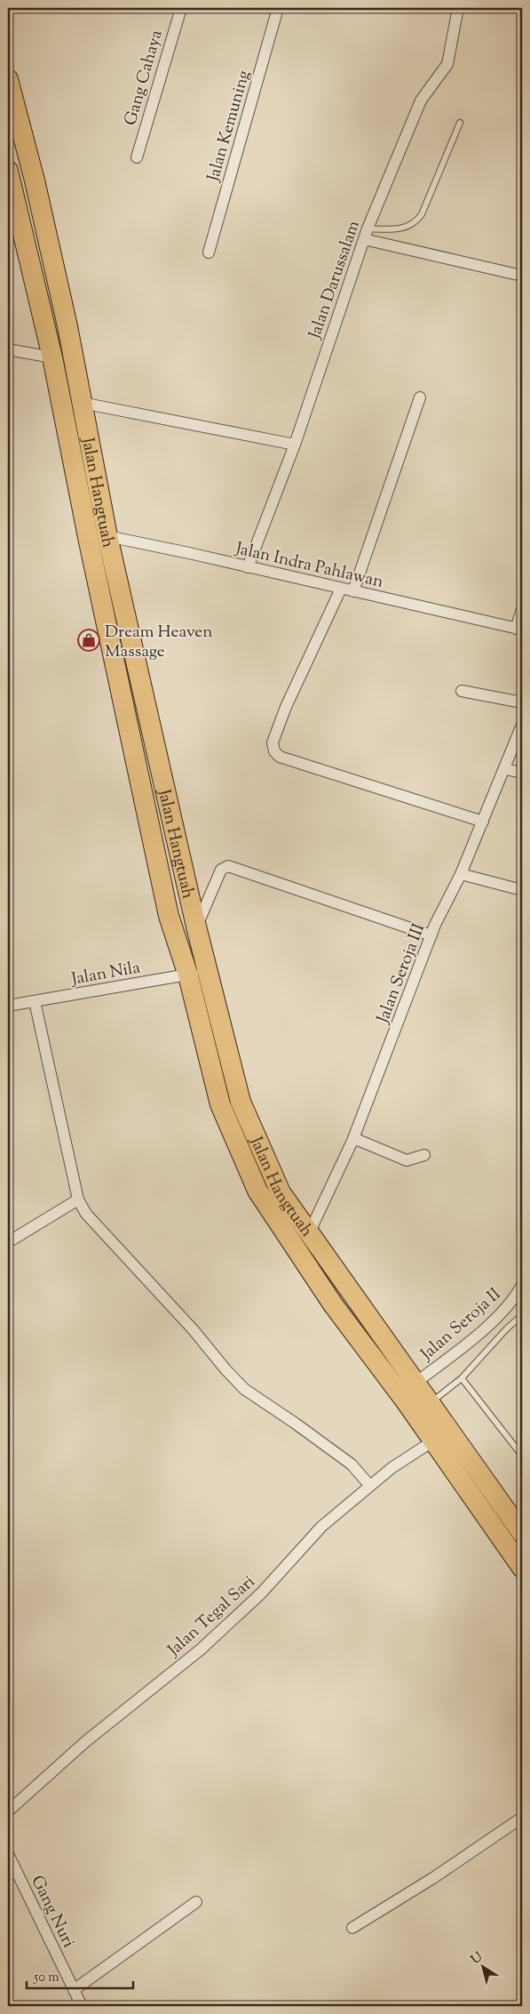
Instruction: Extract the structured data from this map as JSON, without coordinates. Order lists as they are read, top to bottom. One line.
{"streets":{"highway":["Jalan Hangtuah"],"street":["Gang Cahaya","Jalan Kemuning","Jalan Darussalam","Jalan Indra Pahlawan","Jalan Nila","Jalan Seroja III","Jalan Seroja II","Jalan Tegal Sari","Gang Nuri"]},"crossings":[["Jalan Darussalam","Jalan Indra Pahlawan"],["Jalan Hangtuah","Jalan Indra Pahlawan"],["Jalan Hangtuah","Jalan Nila"],["Jalan Hangtuah","Jalan Seroja III"],["Jalan Hangtuah","Jalan Seroja II"],["Jalan Hangtuah","Jalan Tegal Sari"]],"places":{"shop":["Dream Heaven Massage"]},"scale_bar":"50 m","north":"top left"}
